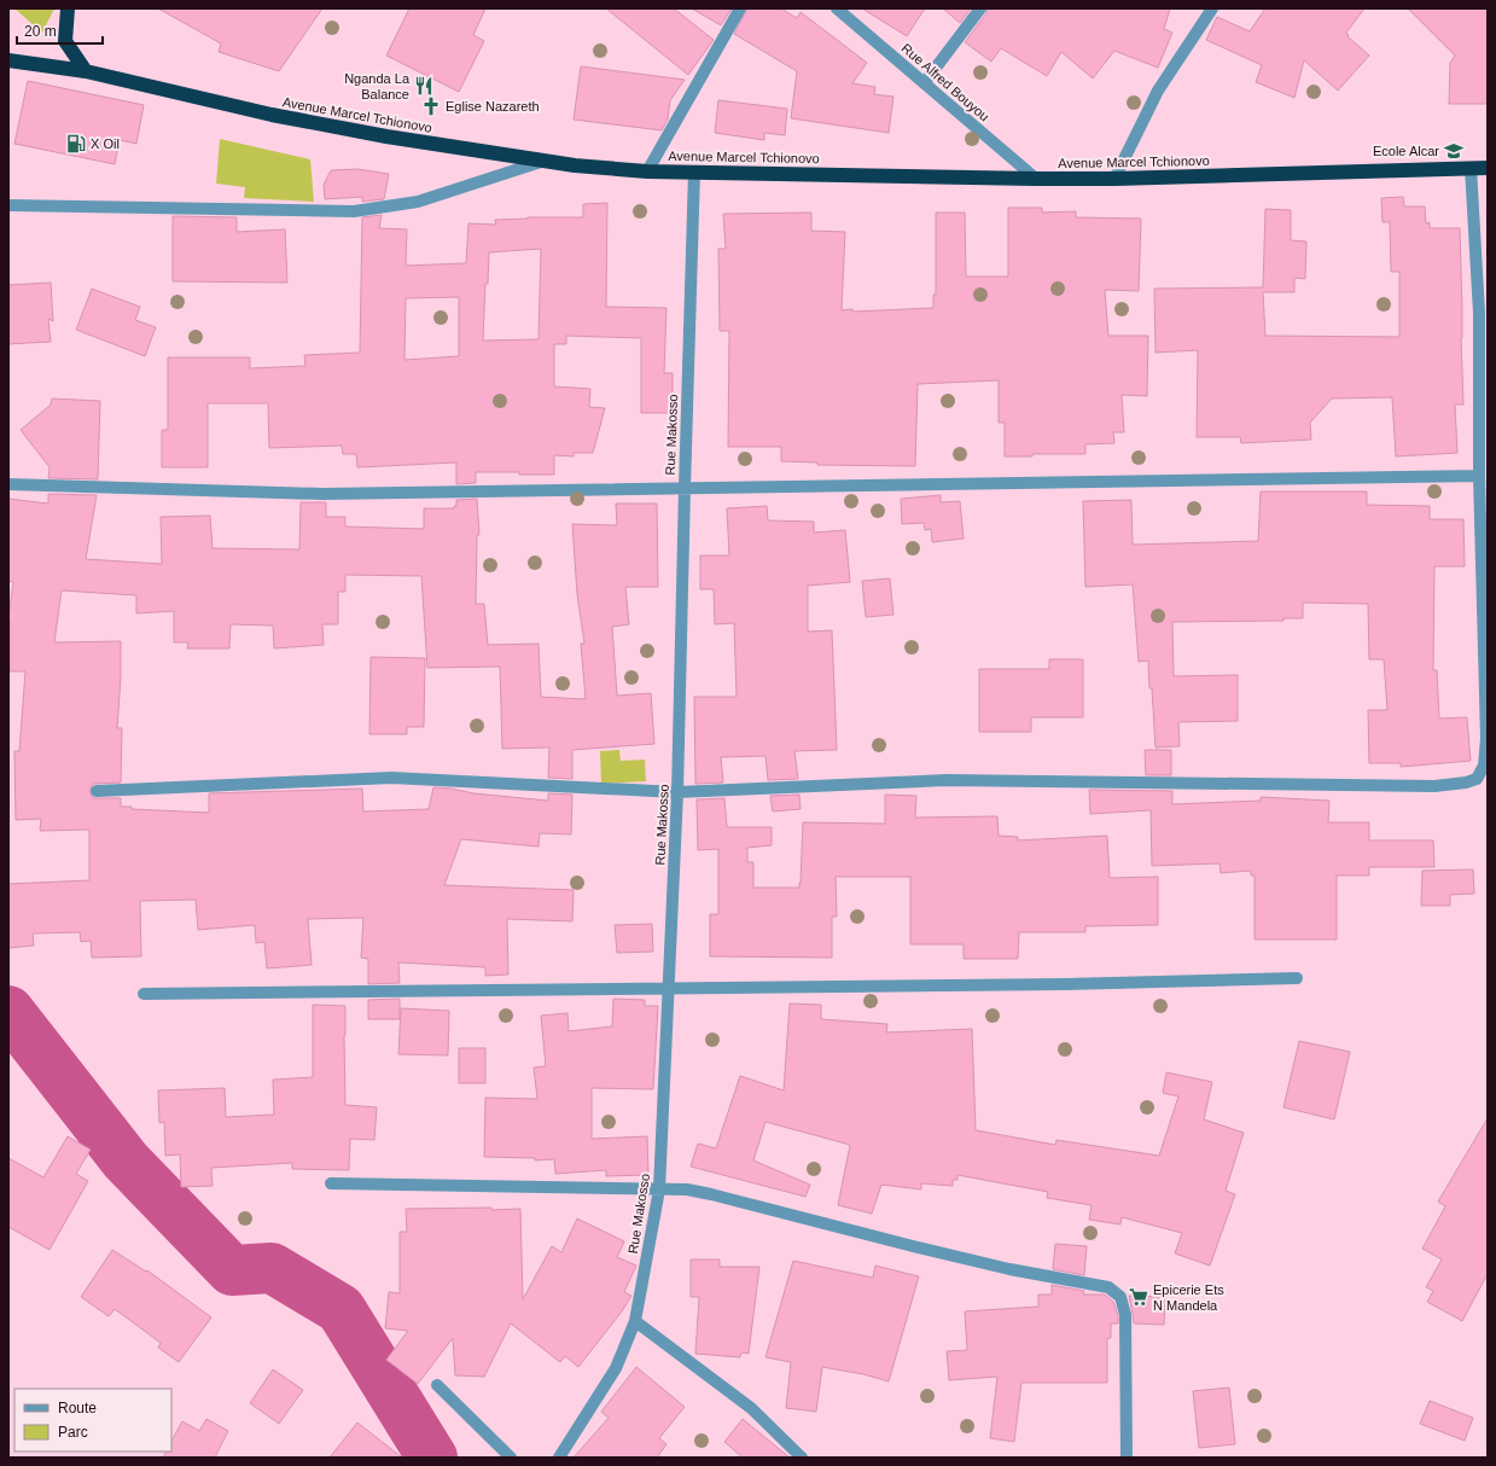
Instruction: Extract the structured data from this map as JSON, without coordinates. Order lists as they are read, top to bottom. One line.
{"streets":{"highway":["Avenue Marcel Tchionovo"],"street":["Rue Alfred Bouyou","Rue Makosso"]},"crossings":[["Rue Alfred Bouyou","Avenue Marcel Tchionovo"],["Avenue Marcel Tchionovo","Rue Makosso"]],"places":{"restaurant":["Nganda La Balance"],"church":["Eglise Nazareth"],"fuel station":["X Oil"],"school or university":["Ecole Alcar"],"supermarket":["Epicerie Ets N Mandela"]},"legend":["Route","Parc"],"scale_bar":"20 m"}
